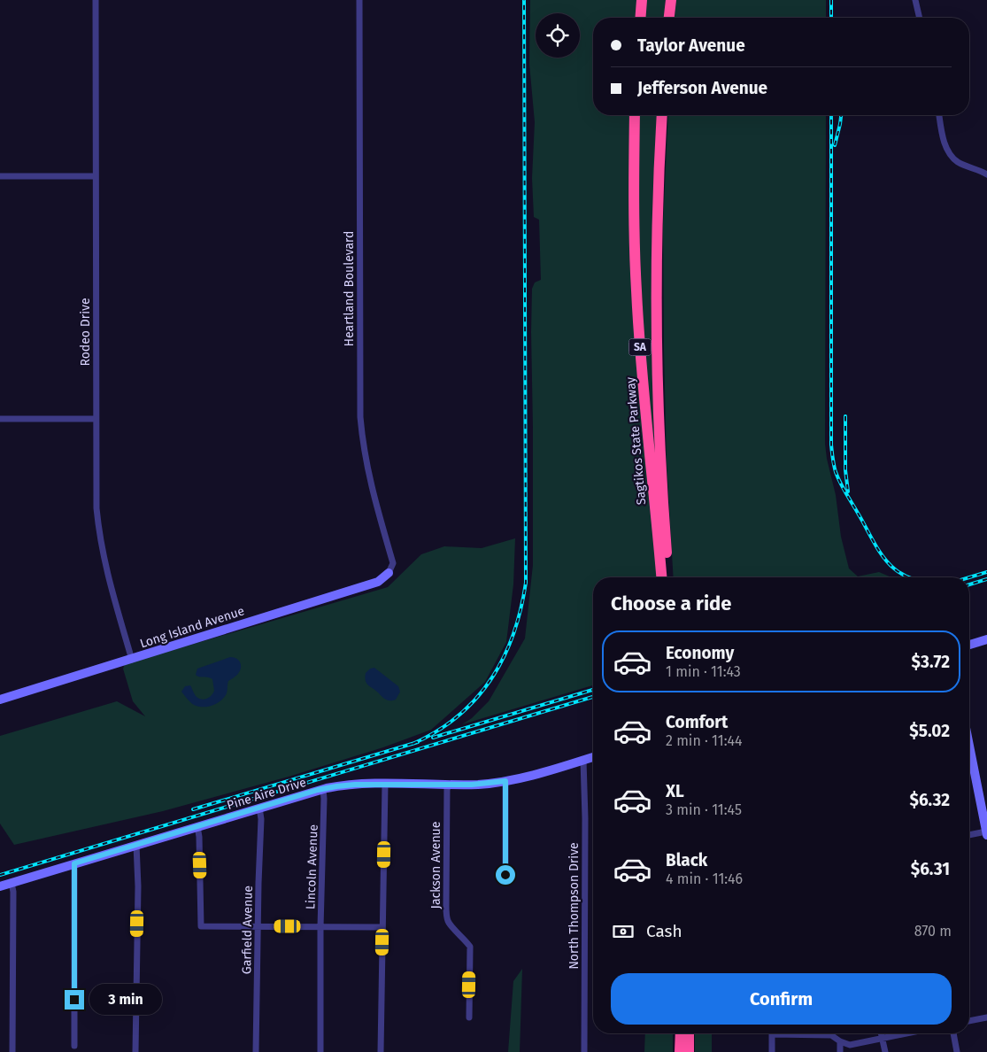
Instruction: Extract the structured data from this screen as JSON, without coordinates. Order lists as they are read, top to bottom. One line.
{"streets":{"highway":["SA","Sagtikos State Parkway"],"street":["Heartland Boulevard","Rodeo Drive","Long Island Avenue","Pine Aire Drive","Jackson Avenue","Lincoln Avenue","North Thompson Drive","Garfield Avenue"]},"crossings":[["Heartland Boulevard","Long Island Avenue"],["Rodeo Drive","Long Island Avenue"],["Pine Aire Drive","Jackson Avenue"],["Pine Aire Drive","Lincoln Avenue"],["Pine Aire Drive","North Thompson Drive"],["Pine Aire Drive","Garfield Avenue"]],"page":{"banner":["Taylor Avenue","Jefferson Avenue"],"heading":"Choose a ride","list":[{"name":"Economy","note":"1 min · 11:43","value":"$3.72"},{"name":"Comfort","note":"2 min · 11:44","value":"$5.02"},{"name":"XL","note":"3 min · 11:45","value":"$6.32"},{"name":"Black","note":"4 min · 11:46","value":"$6.31"}],"pay":["Cash","870 m"],"buttons":"Confirm","bubble":"3 min"}}
